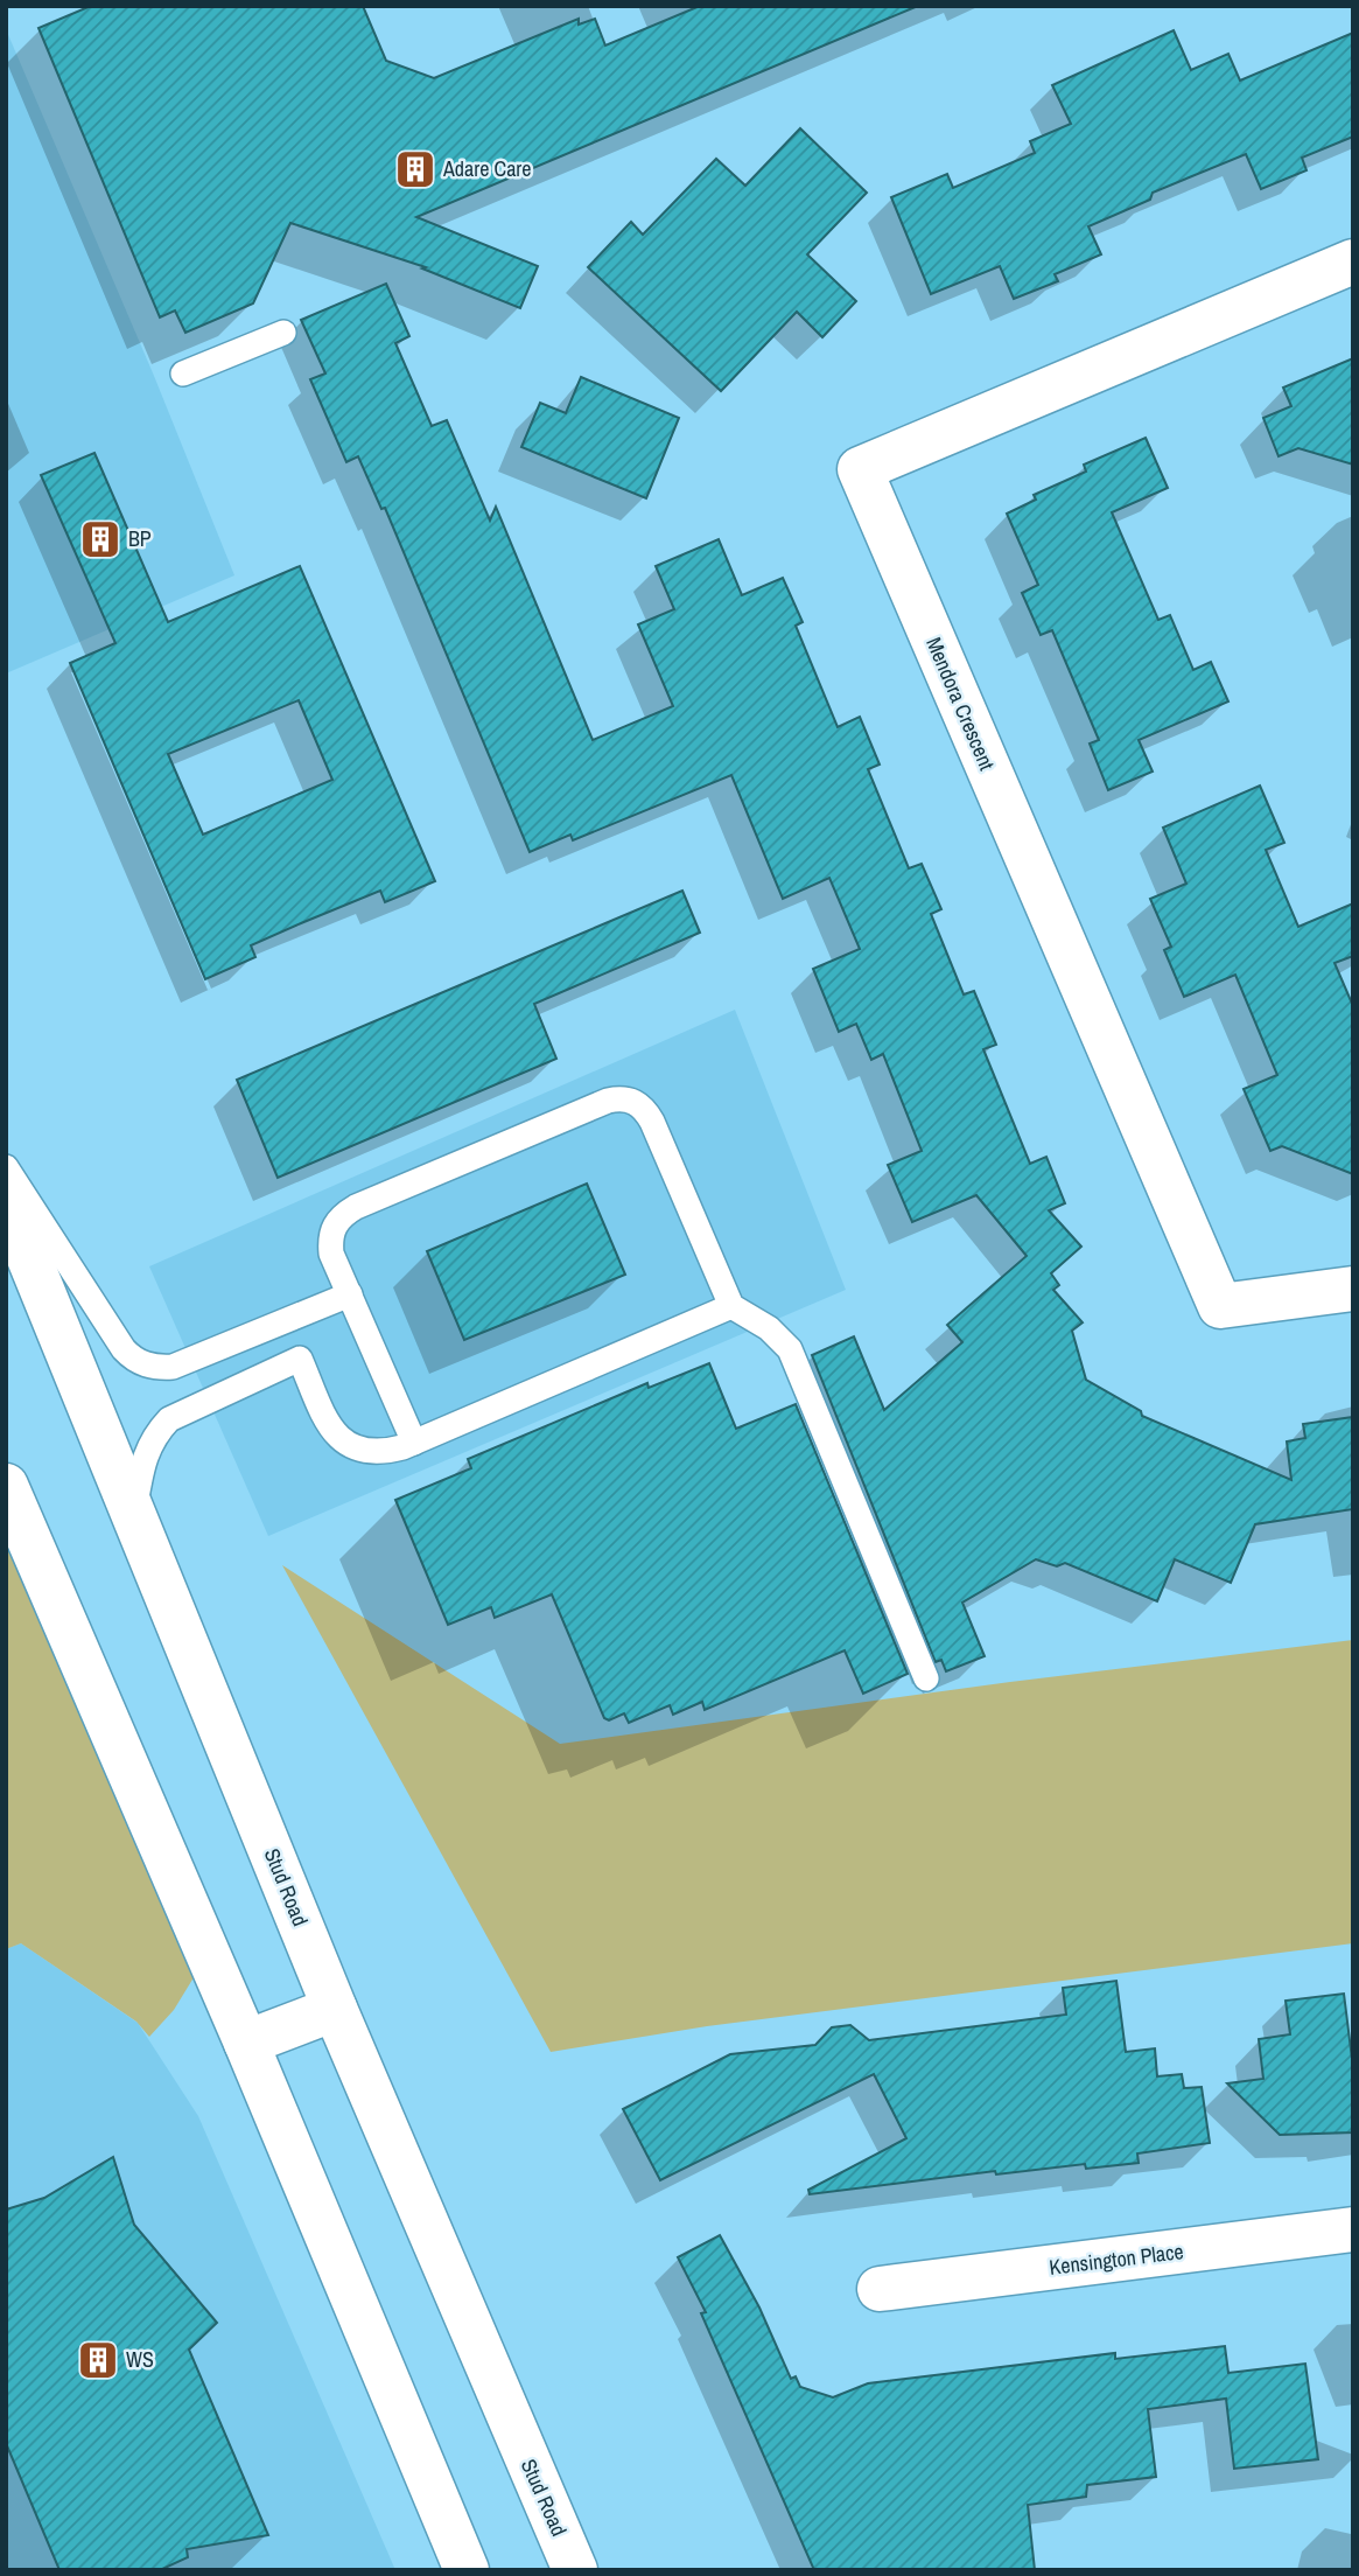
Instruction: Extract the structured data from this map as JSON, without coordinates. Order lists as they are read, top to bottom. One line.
{"streets":{"main road":["Mendora Crescent","Stud Road","Kensington Place"]},"places":{"building":["Adare Care","BP","WS"]}}
